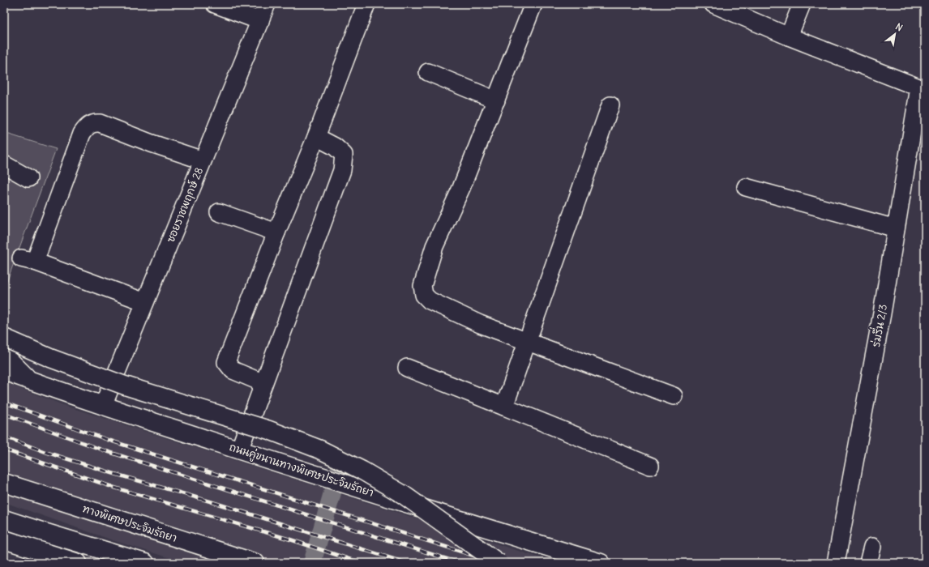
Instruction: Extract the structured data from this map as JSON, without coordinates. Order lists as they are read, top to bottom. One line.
{"streets":{"main road":["ถนนคู่ขนานทางพิเศษประจิมรัถยา","ทางพิเศษประจิมรัถยา"],"street":["ซอยราชพฤกษ์ 28","ร่มรื่น 2/3"]},"crossings":[["ซอยราชพฤกษ์ 28","ถนนคู่ขนานทางพิเศษประจิมรัถยา"]],"north":"top right"}
